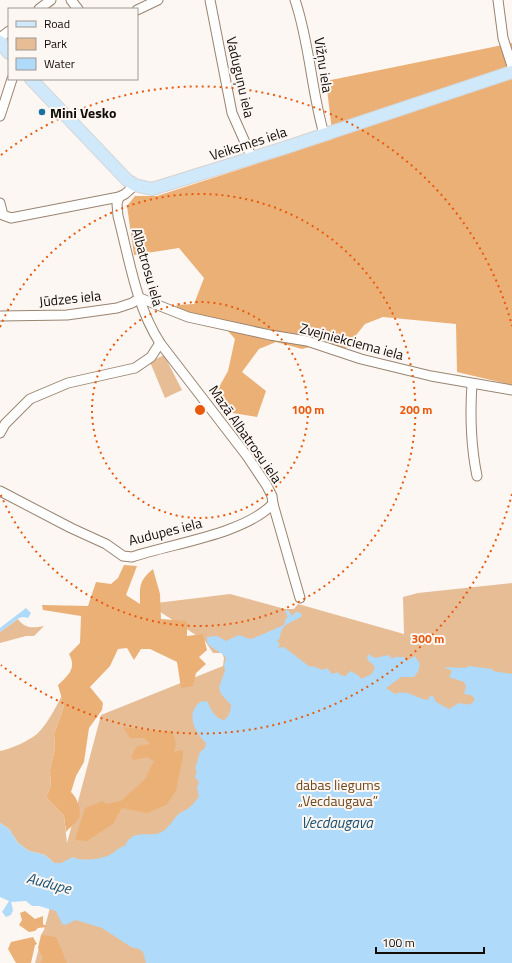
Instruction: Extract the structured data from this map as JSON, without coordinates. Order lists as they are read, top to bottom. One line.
{"streets":{"main road":["Veiksmes iela"],"street":["Vižņu iela","Vaduguņu iela","Albatrosu iela","Jūdzes iela","Zvejniekciema iela","Mazā Albatrosu iela","Audupes iela"]},"crossings":[["Vižņu iela","Veiksmes iela"],["Vaduguņu iela","Veiksmes iela"],["Albatrosu iela","Jūdzes iela"],["Albatrosu iela","Zvejniekciema iela"],["Albatrosu iela","Mazā Albatrosu iela"],["Jūdzes iela","Zvejniekciema iela"],["Mazā Albatrosu iela","Audupes iela"]],"water":["Vecdaugava","Audupe"],"parks":["dabas liegums „Vecdaugava”"],"places":["Mini Vesko"],"legend":["Road","Park","Water"],"scale_bar":"100 m","rings":["100 m","200 m","300 m"]}
